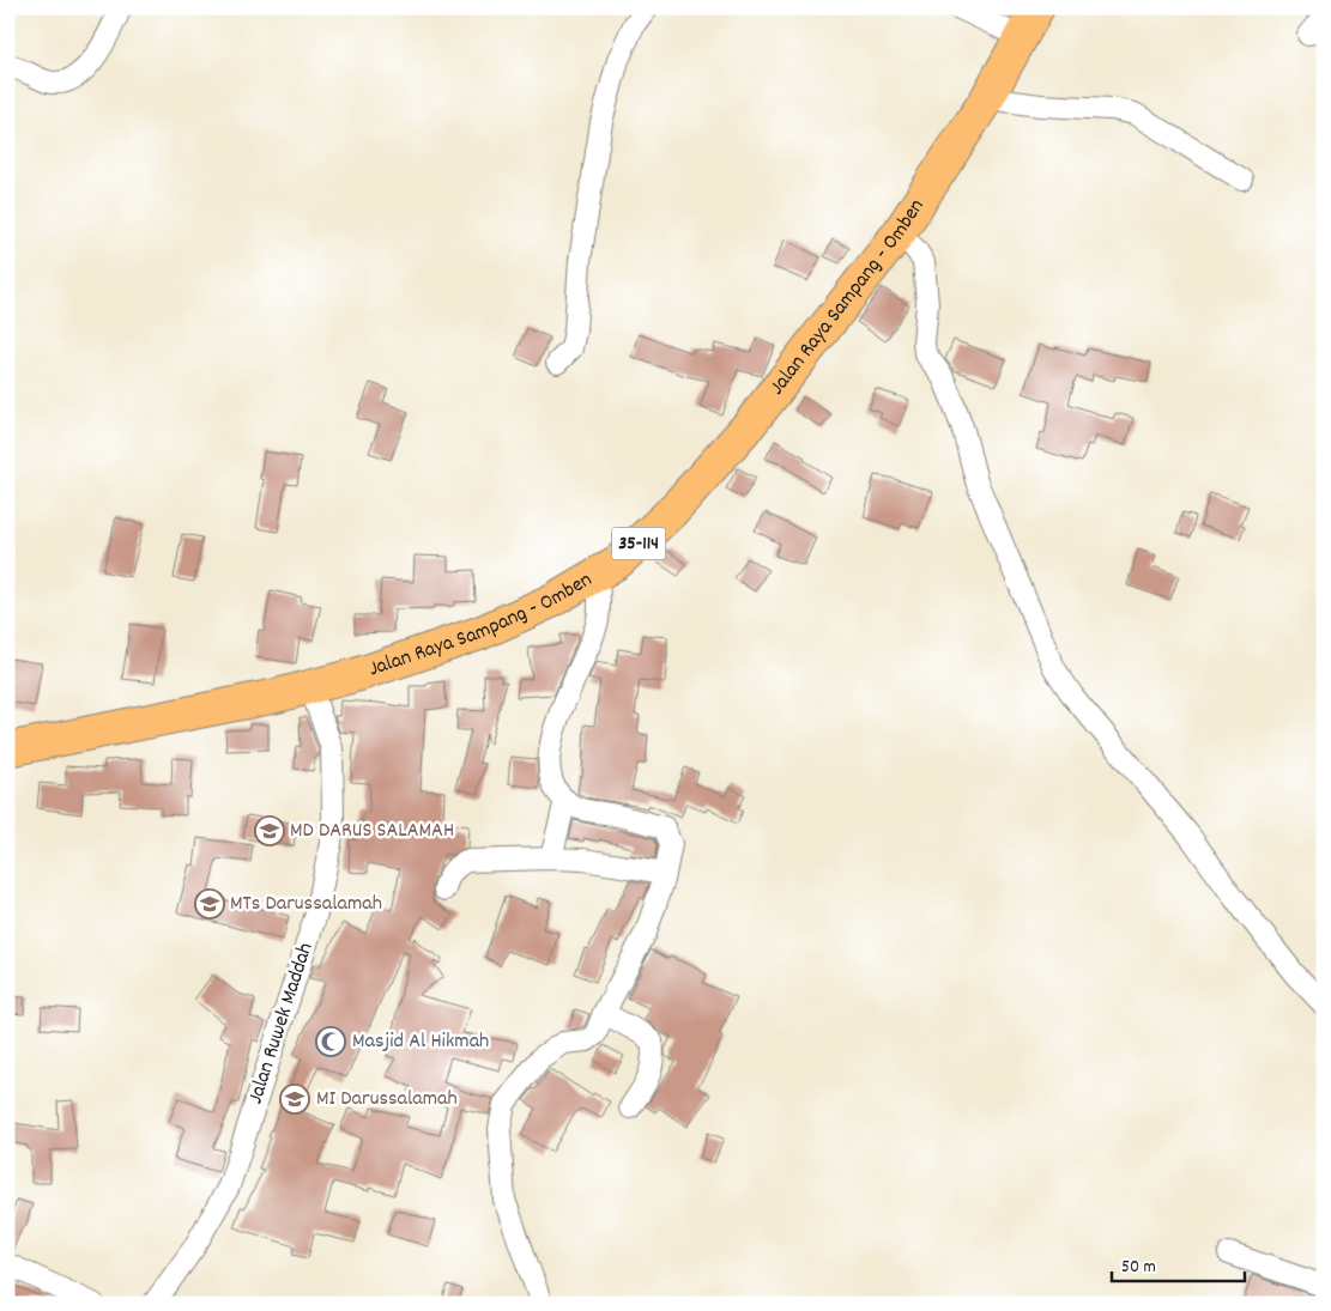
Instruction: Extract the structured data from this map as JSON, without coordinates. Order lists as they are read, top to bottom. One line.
{"streets":{"main road":["Jalan Raya Sampang - Omben","35-114"],"street":["Jalan Ruwek Maddah"]},"crossings":[["Jalan Raya Sampang - Omben","Jalan Ruwek Maddah"]],"places":{"school or university":["MD DARUS SALAMAH","MTs Darussalamah","MI Darussalamah"],"mosque":["Masjid Al Hikmah"]},"scale_bar":"50 m"}
